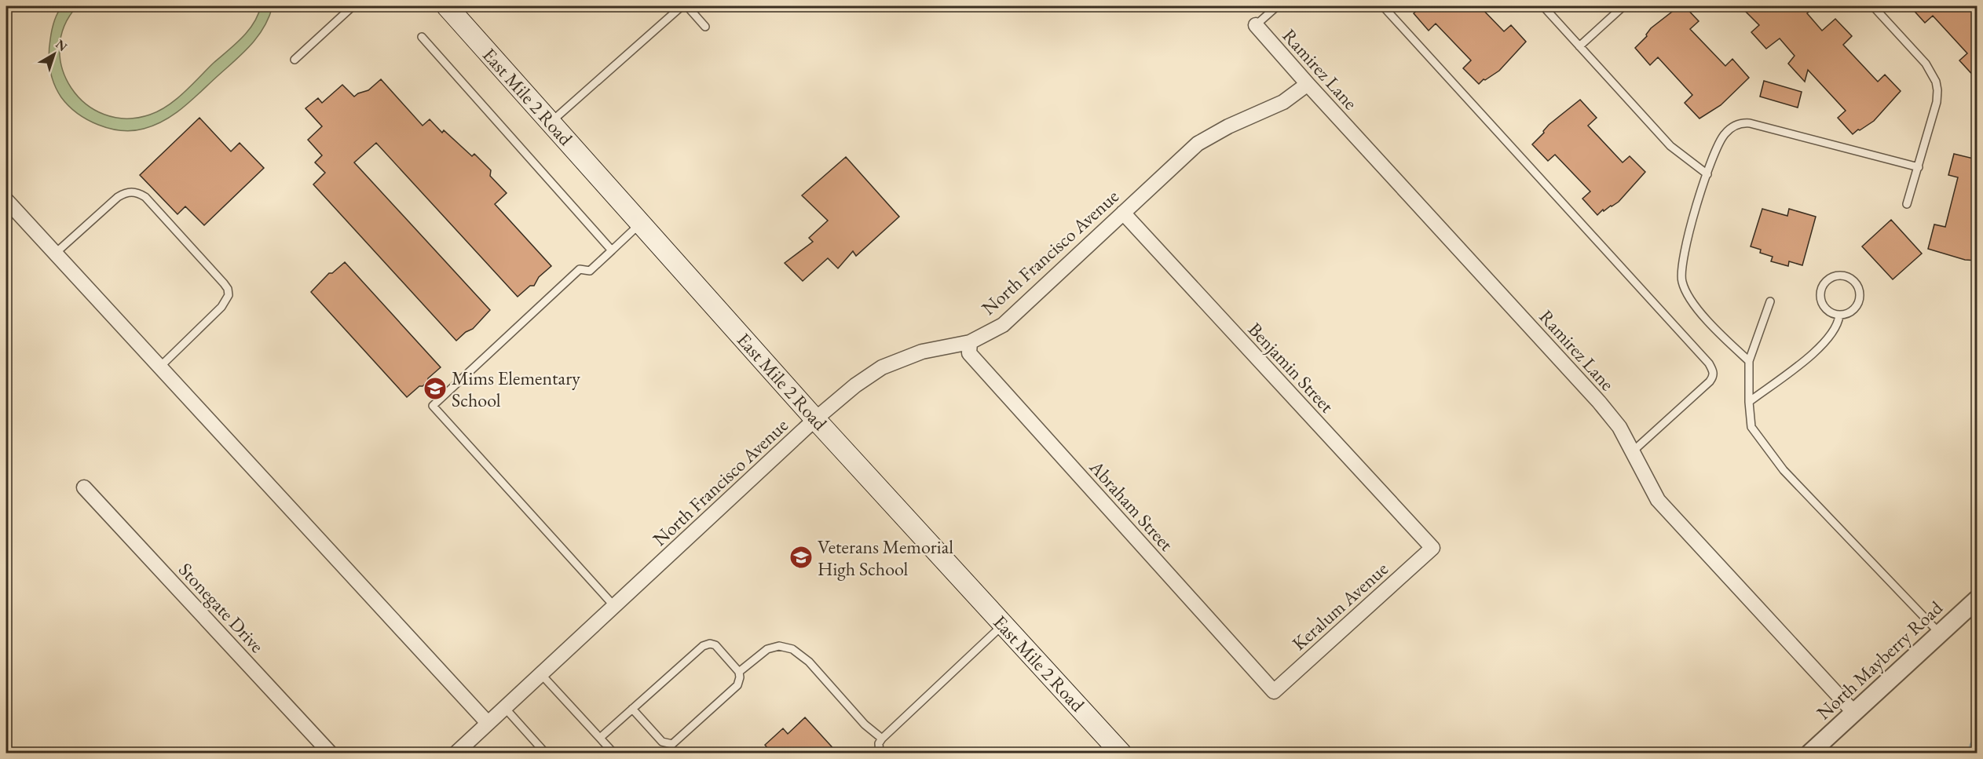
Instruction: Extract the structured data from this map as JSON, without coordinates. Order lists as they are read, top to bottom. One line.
{"streets":{"main road":["East Mile 2 Road"],"street":["Ramirez Lane","North Francisco Avenue","Benjamin Street","Abraham Street","Keralum Avenue","Stonegate Drive","North Mayberry Road"]},"crossings":[["Ramirez Lane","North Francisco Avenue"],["Ramirez Lane","North Mayberry Road"],["East Mile 2 Road","North Francisco Avenue"],["North Francisco Avenue","Benjamin Street"],["North Francisco Avenue","Abraham Street"],["Benjamin Street","Keralum Avenue"],["Abraham Street","Keralum Avenue"]],"places":{"school or university":["Mims Elementary School","Veterans Memorial High School"]},"north":"top right"}
